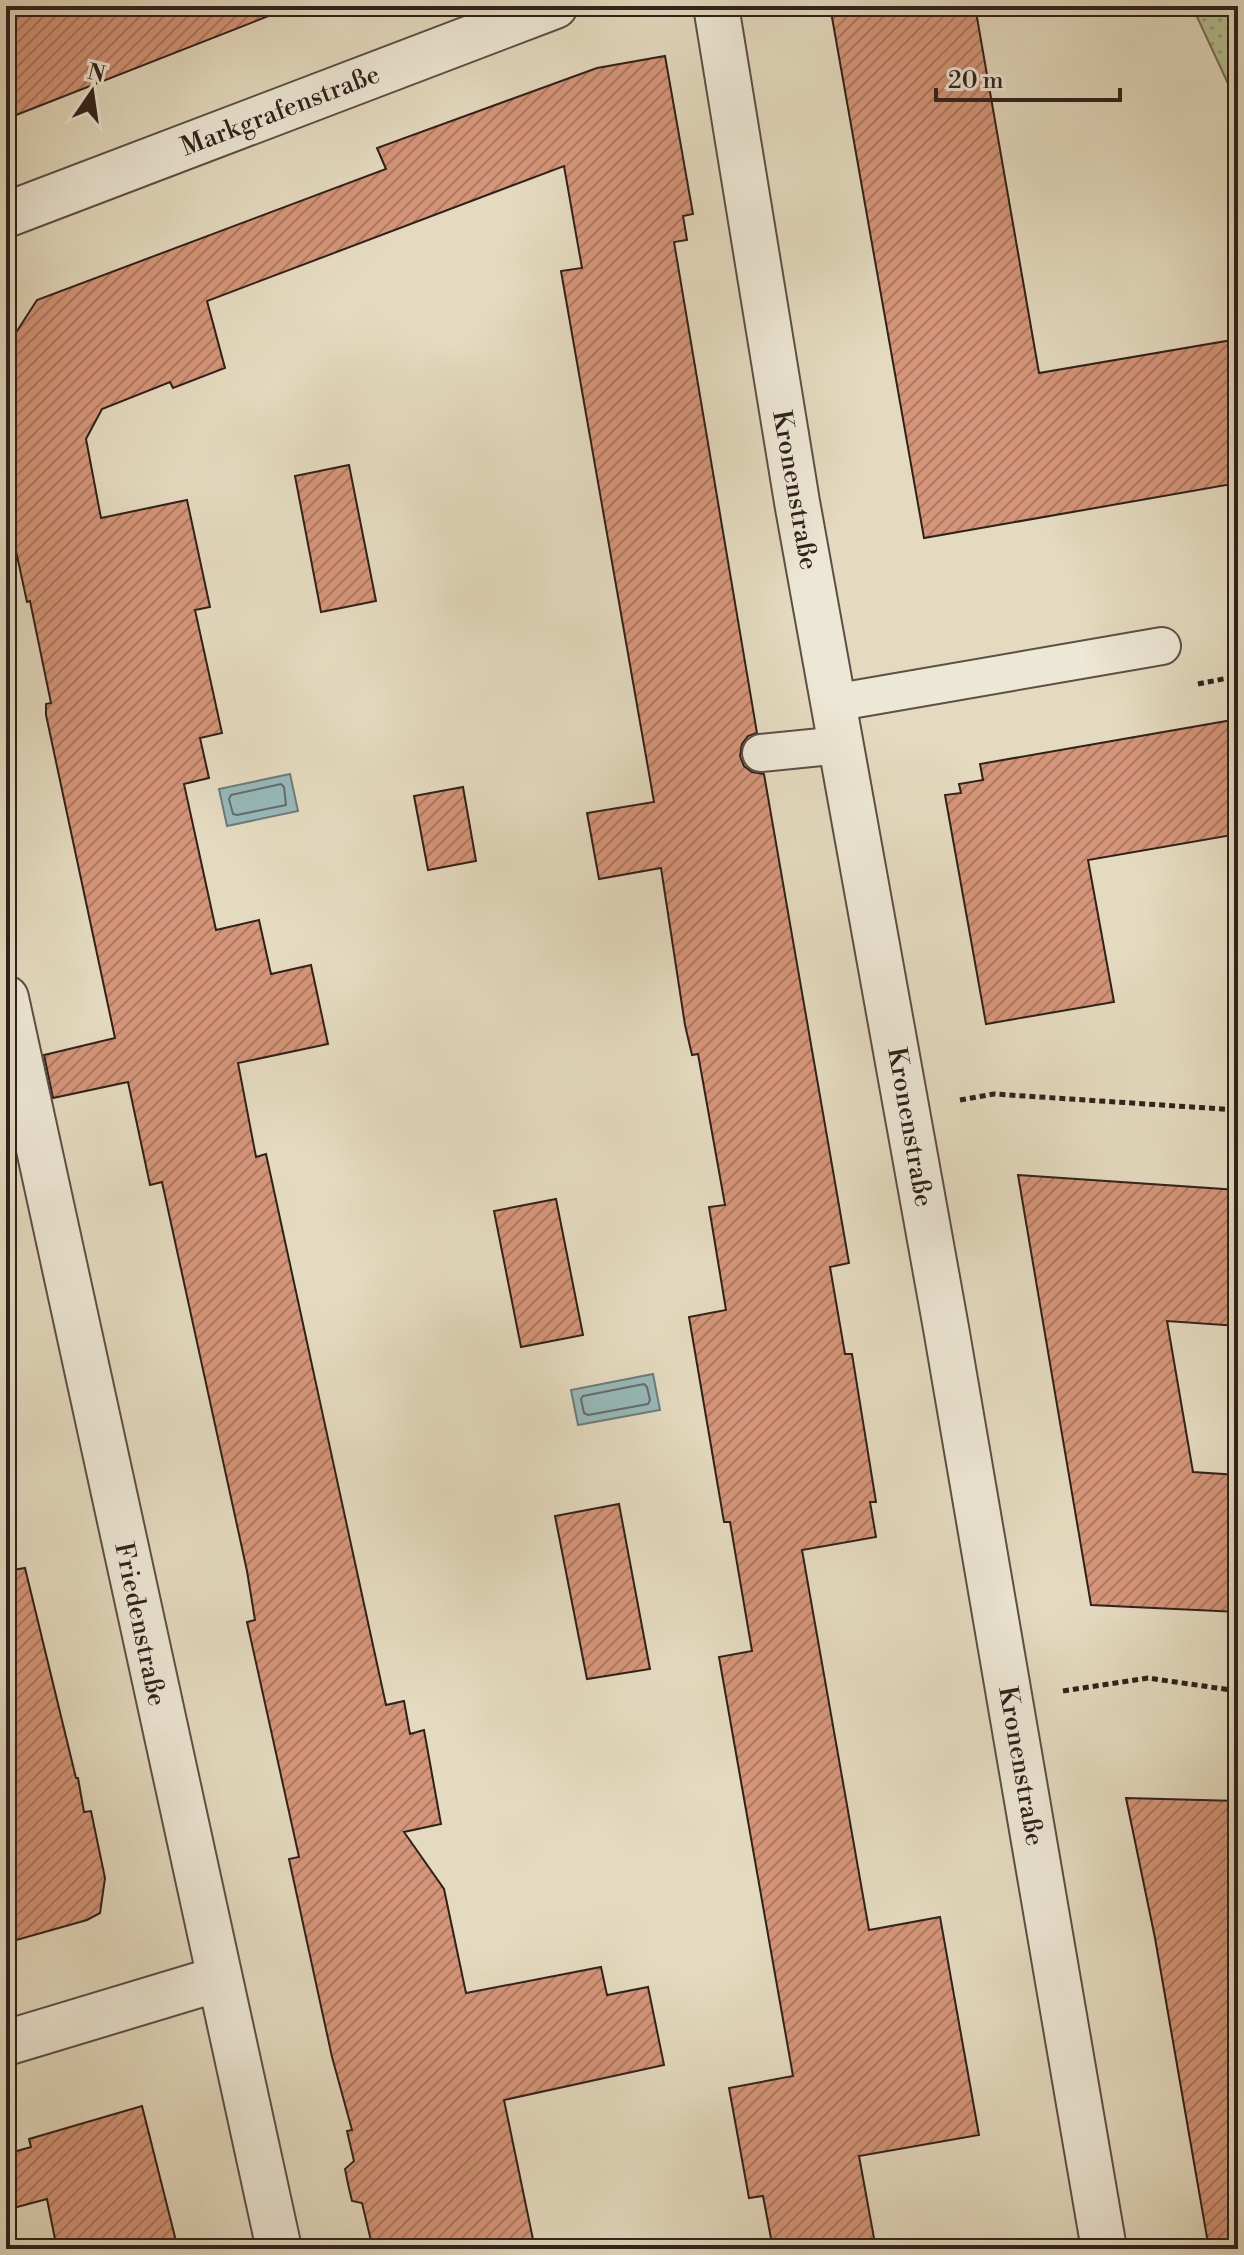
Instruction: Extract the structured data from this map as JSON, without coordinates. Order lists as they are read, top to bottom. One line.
{"streets":{"street":["Markgrafenstraße","Kronenstraße","Friedenstraße"]},"scale_bar":"20 m","north":"top"}
